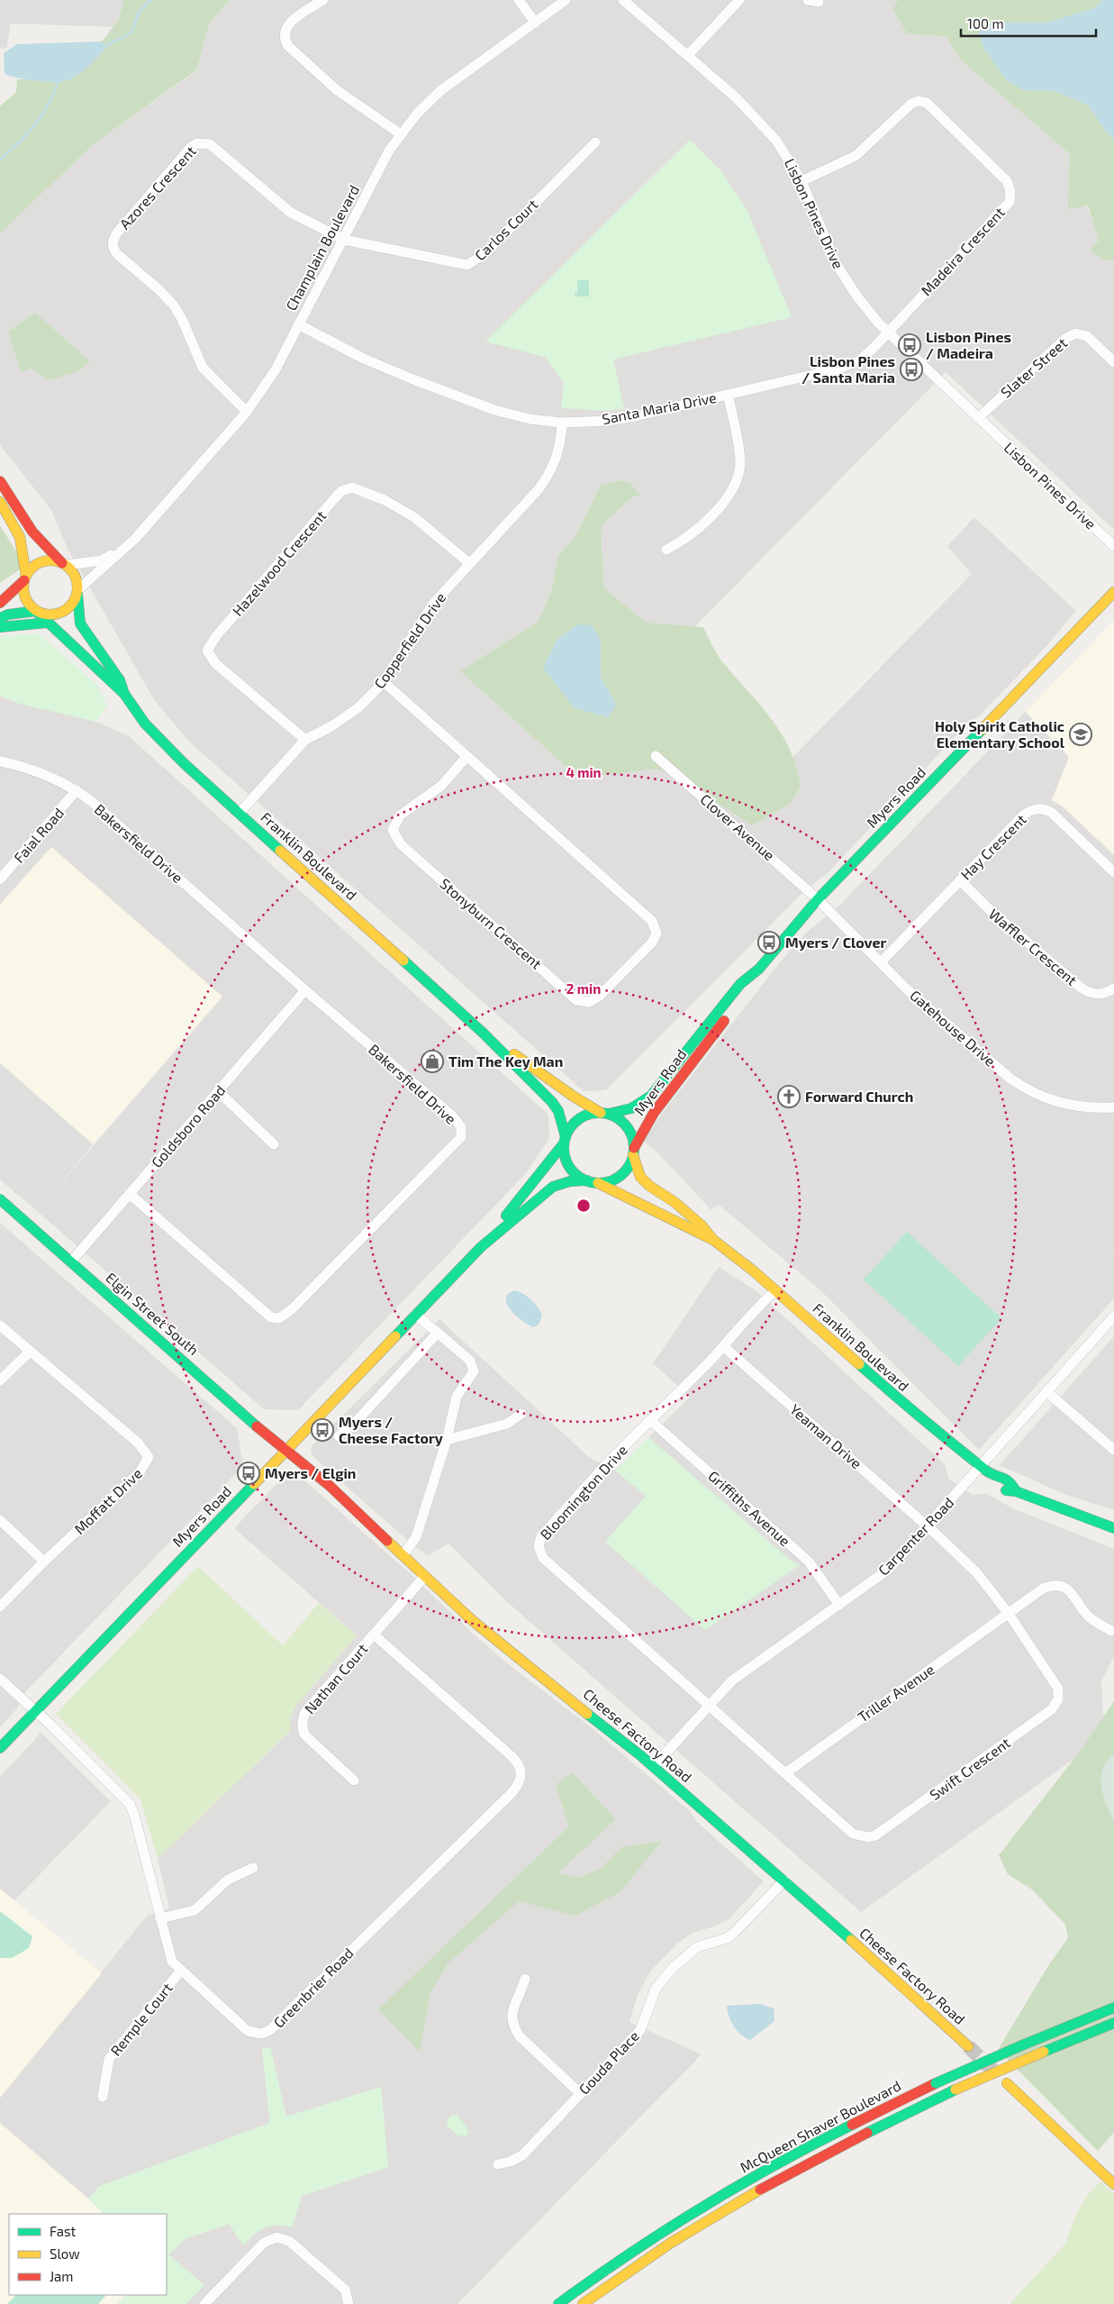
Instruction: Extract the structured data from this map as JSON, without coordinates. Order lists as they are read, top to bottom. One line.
{"streets":{"main road":["Myers Road","Franklin Boulevard","Elgin Street South","Cheese Factory Road","McQueen Shaver Boulevard"],"street":["Azores Crescent","Lisbon Pines Drive","Carlos Court","Champlain Boulevard","Madeira Crescent","Slater Street","Santa Maria Drive","Hazelwood Crescent","Copperfield Drive","Clover Avenue","Faial Road","Bakersfield Drive","Hay Crescent","Stonyburn Crescent","Waffler Crescent","Gatehouse Drive","Goldsboro Road","Yeaman Drive","Bloomington Drive","Moffatt Drive","Griffiths Avenue","Carpenter Road","Nathan Court","Triller Avenue","Swift Crescent","Greenbrier Road","Remple Court","Gouda Place"]},"crossings":[["Azores Crescent","Carlos Court"],["Azores Crescent","Champlain Boulevard"],["Lisbon Pines Drive","Madeira Crescent"],["Lisbon Pines Drive","Slater Street"],["Lisbon Pines Drive","Santa Maria Drive"],["Carlos Court","Champlain Boulevard"],["Champlain Boulevard","Santa Maria Drive"],["Champlain Boulevard","Franklin Boulevard"],["Madeira Crescent","Santa Maria Drive"],["Santa Maria Drive","Copperfield Drive"],["Hazelwood Crescent","Copperfield Drive"],["Copperfield Drive","Franklin Boulevard"],["Copperfield Drive","Stonyburn Crescent"],["Myers Road","Clover Avenue"],["Myers Road","Franklin Boulevard"],["Myers Road","Gatehouse Drive"],["Myers Road","Elgin Street South"],["Myers Road","Cheese Factory Road"],["Myers Road","Greenbrier Road"],["Clover Avenue","Gatehouse Drive"],["Faial Road","Bakersfield Drive"],["Bakersfield Drive","Goldsboro Road"],["Hay Crescent","Waffler Crescent"],["Hay Crescent","Gatehouse Drive"],["Franklin Boulevard","Bloomington Drive"],["Franklin Boulevard","Carpenter Road"],["Goldsboro Road","Elgin Street South"],["Elgin Street South","Cheese Factory Road"],["Yeaman Drive","Bloomington Drive"],["Yeaman Drive","Carpenter Road"],["Yeaman Drive","Swift Crescent"],["Bloomington Drive","Griffiths Avenue"],["Bloomington Drive","Carpenter Road"],["Bloomington Drive","Swift Crescent"],["Griffiths Avenue","Carpenter Road"],["Carpenter Road","Cheese Factory Road"],["Carpenter Road","Swift Crescent"],["Nathan Court","Cheese Factory Road"],["Nathan Court","Greenbrier Road"],["Triller Avenue","Swift Crescent"],["Cheese Factory Road","Gouda Place"],["Greenbrier Road","Remple Court"]],"places":{"bus stop":["Lisbon Pines / Madeira","Lisbon Pines / Santa Maria","Myers / Clover","Myers / Cheese Factory","Myers / Elgin"],"school or university":["Holy Spirit Catholic Elementary School"],"shop":["Tim The Key Man"],"church":["Forward Church"]},"legend":["Fast","Slow","Jam"],"scale_bar":"100 m","rings":["4 min","2 min"]}
